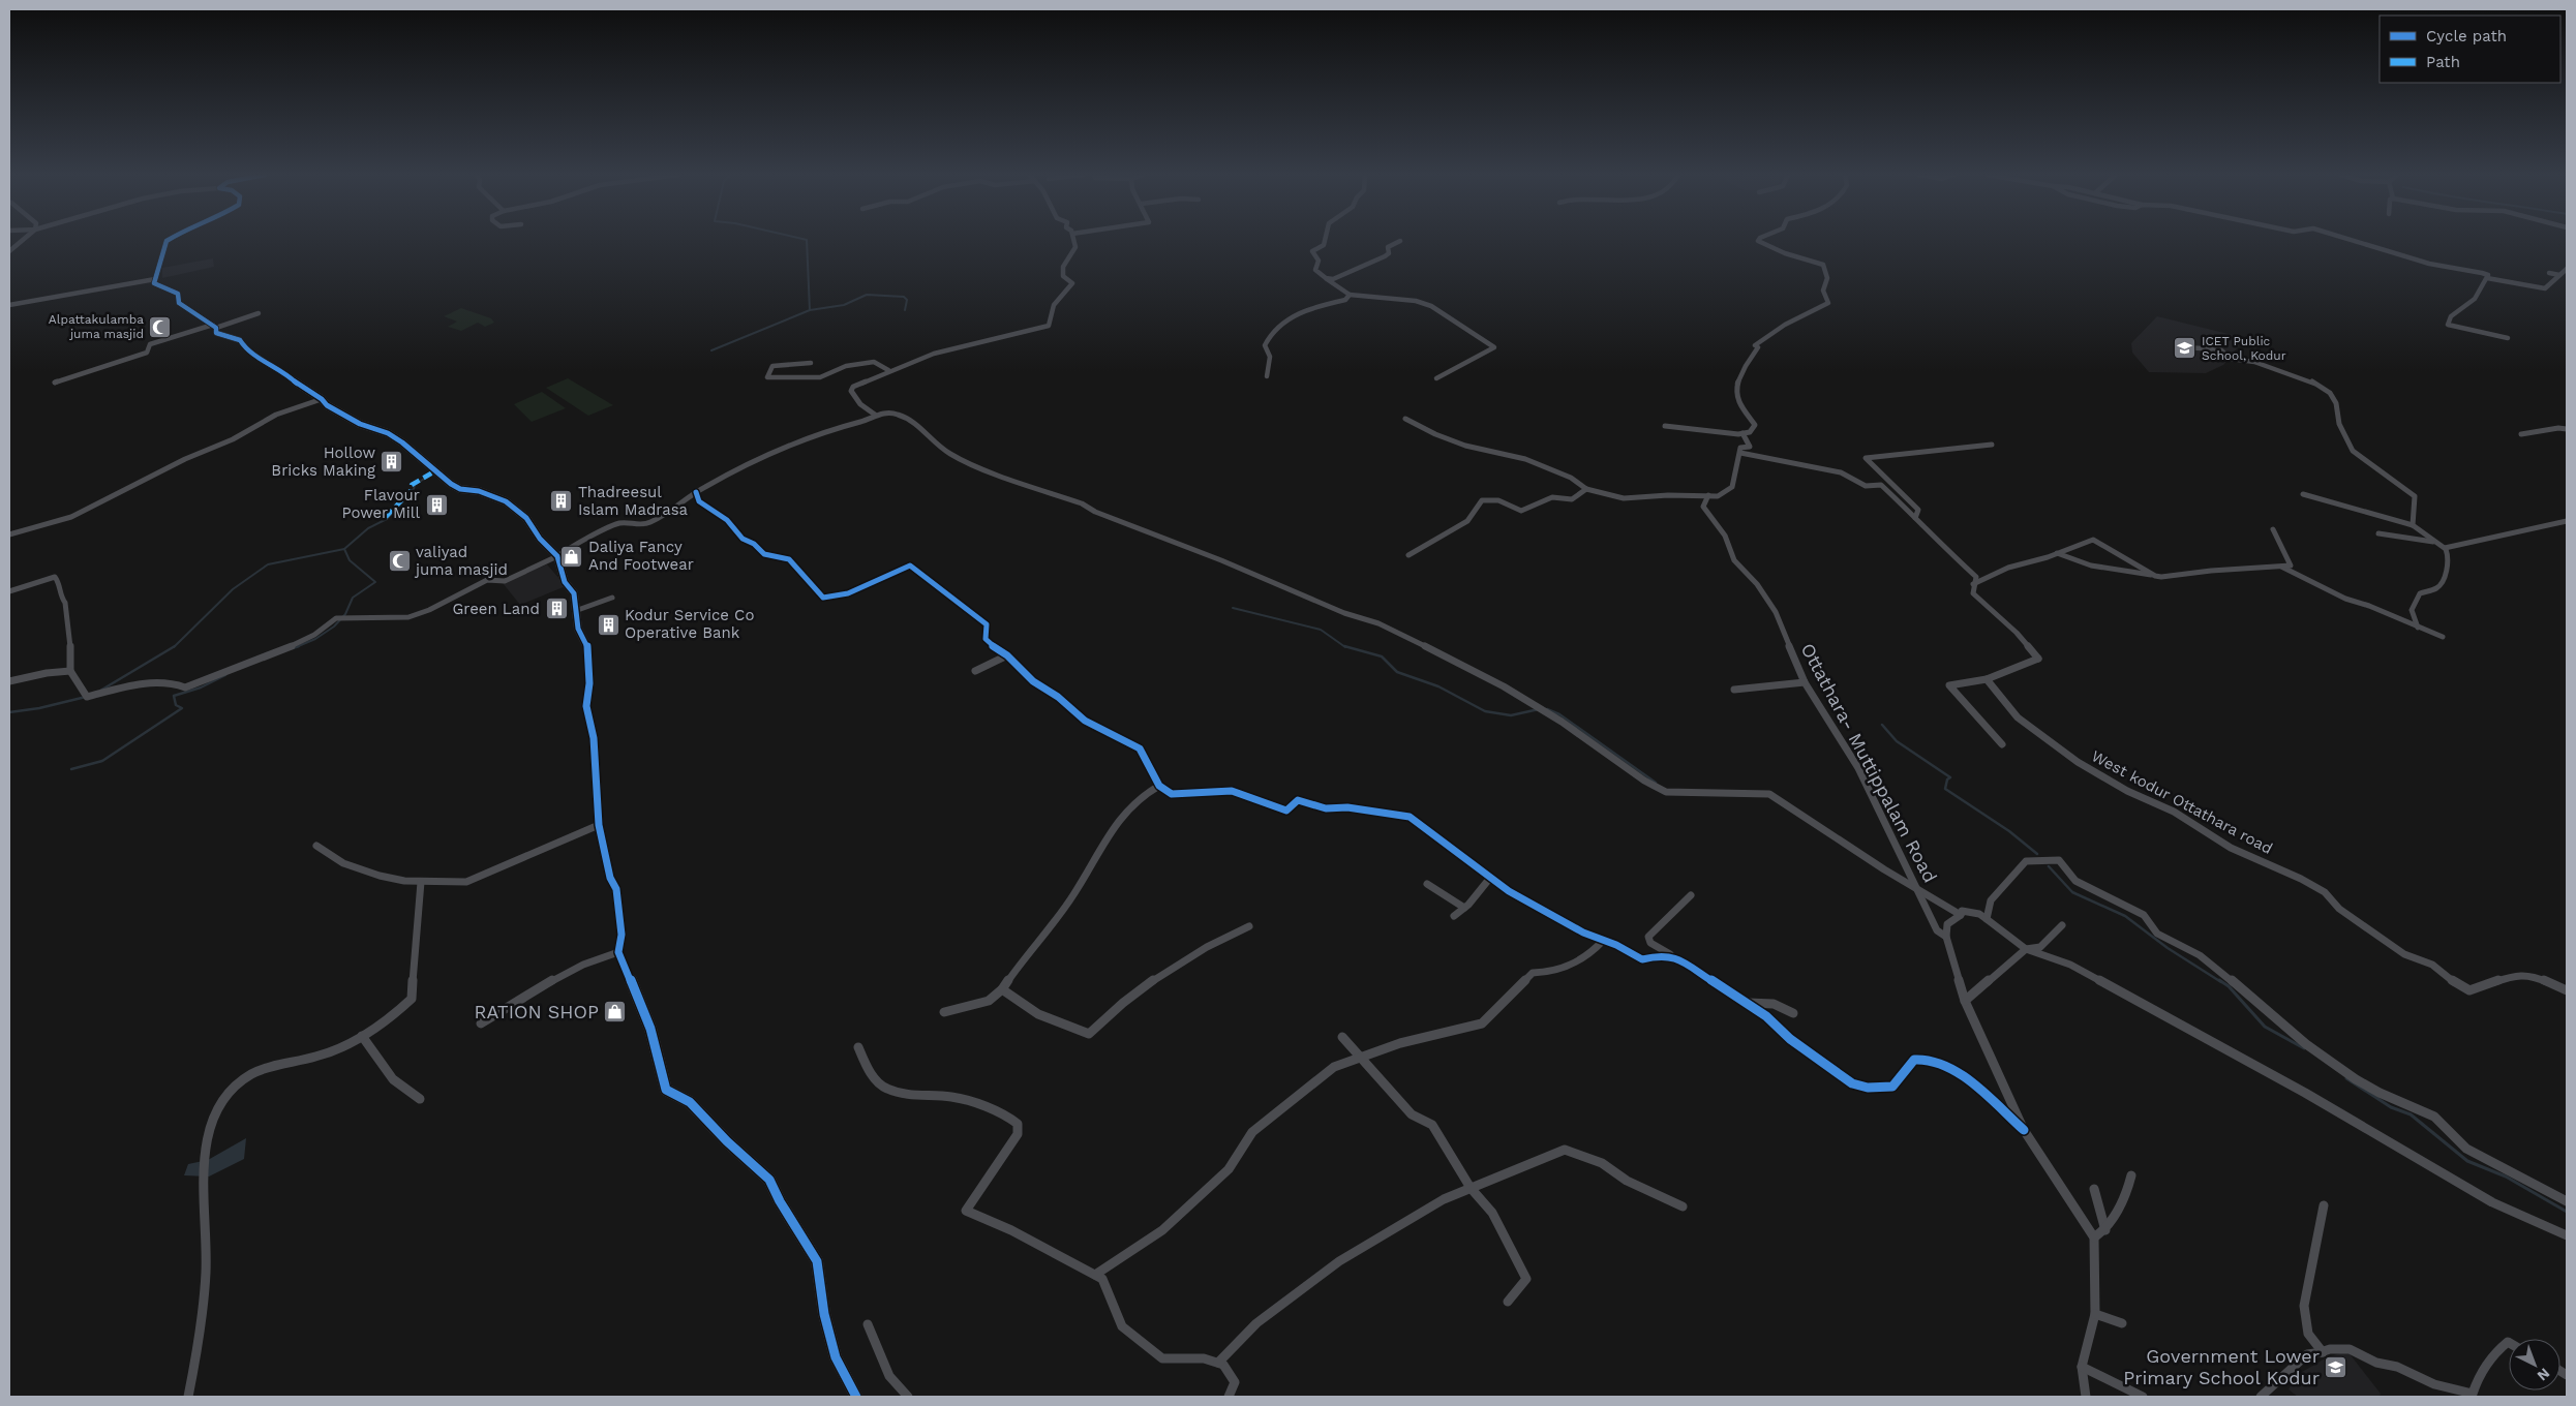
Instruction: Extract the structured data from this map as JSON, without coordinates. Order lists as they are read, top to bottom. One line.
{"streets":{"street":["Ottathara- Muttippalam Road","West kodur Ottathara road"]},"places":{"mosque":["Alpattakulamba juma masjid","valiyad juma masjid"],"school or university":["ICET Public School, Kodur","Government Lower Primary School Kodur"],"building":["Hollow Bricks Making","Thadreesul Islam Madrasa","Flavour Power Mill","Green Land","Kodur Service Co Operative Bank"],"shop":["Daliya Fancy And Footwear","RATION SHOP"]},"legend":["Cycle path","Path"],"north":"bottom right"}
